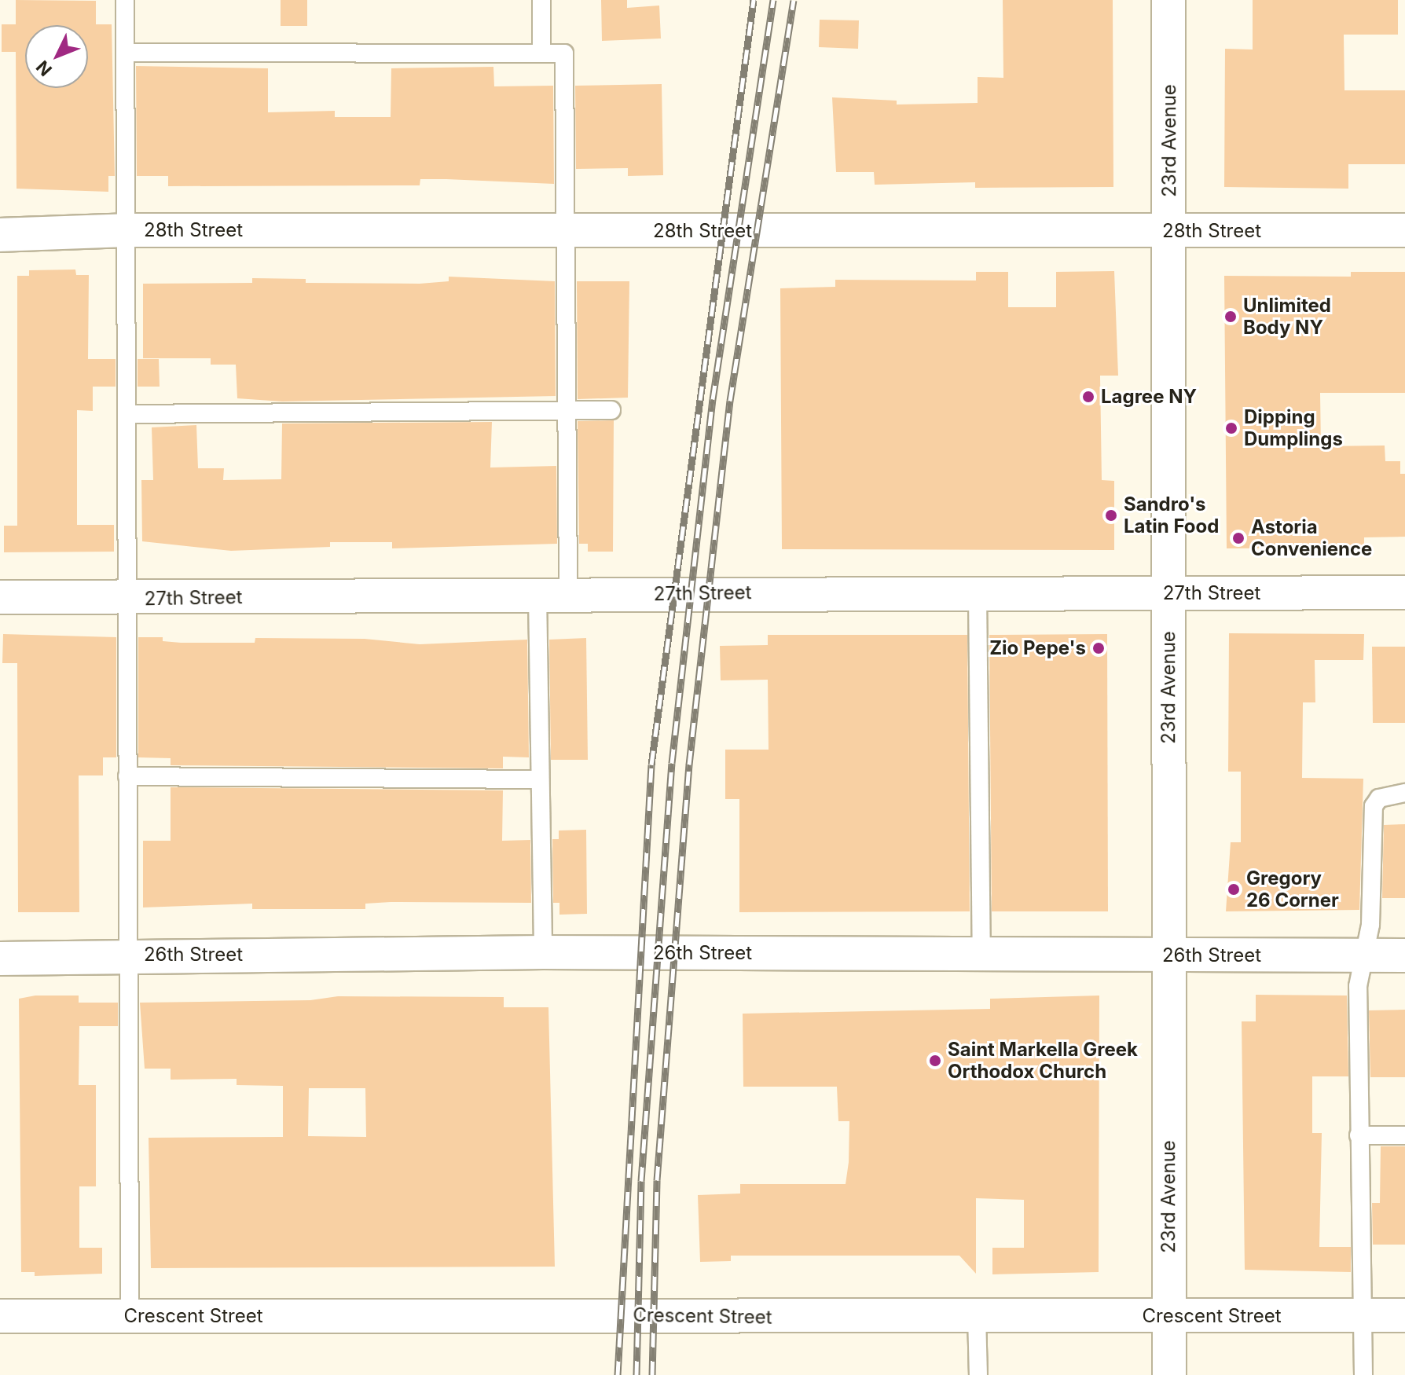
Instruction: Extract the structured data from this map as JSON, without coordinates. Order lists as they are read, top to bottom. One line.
{"streets":{"street":["23rd Avenue","28th Street","27th Street","26th Street","Crescent Street"]},"crossings":[["23rd Avenue","28th Street"],["23rd Avenue","27th Street"],["23rd Avenue","26th Street"],["23rd Avenue","Crescent Street"]],"places":["Unlimited Body NY","Lagree NY","Dipping Dumplings","Sandro's Latin Food","Astoria Convenience","Zio Pepe's","Gregory 26 Corner","Saint Markella Greek Orthodox Church"],"north":"bottom left"}
